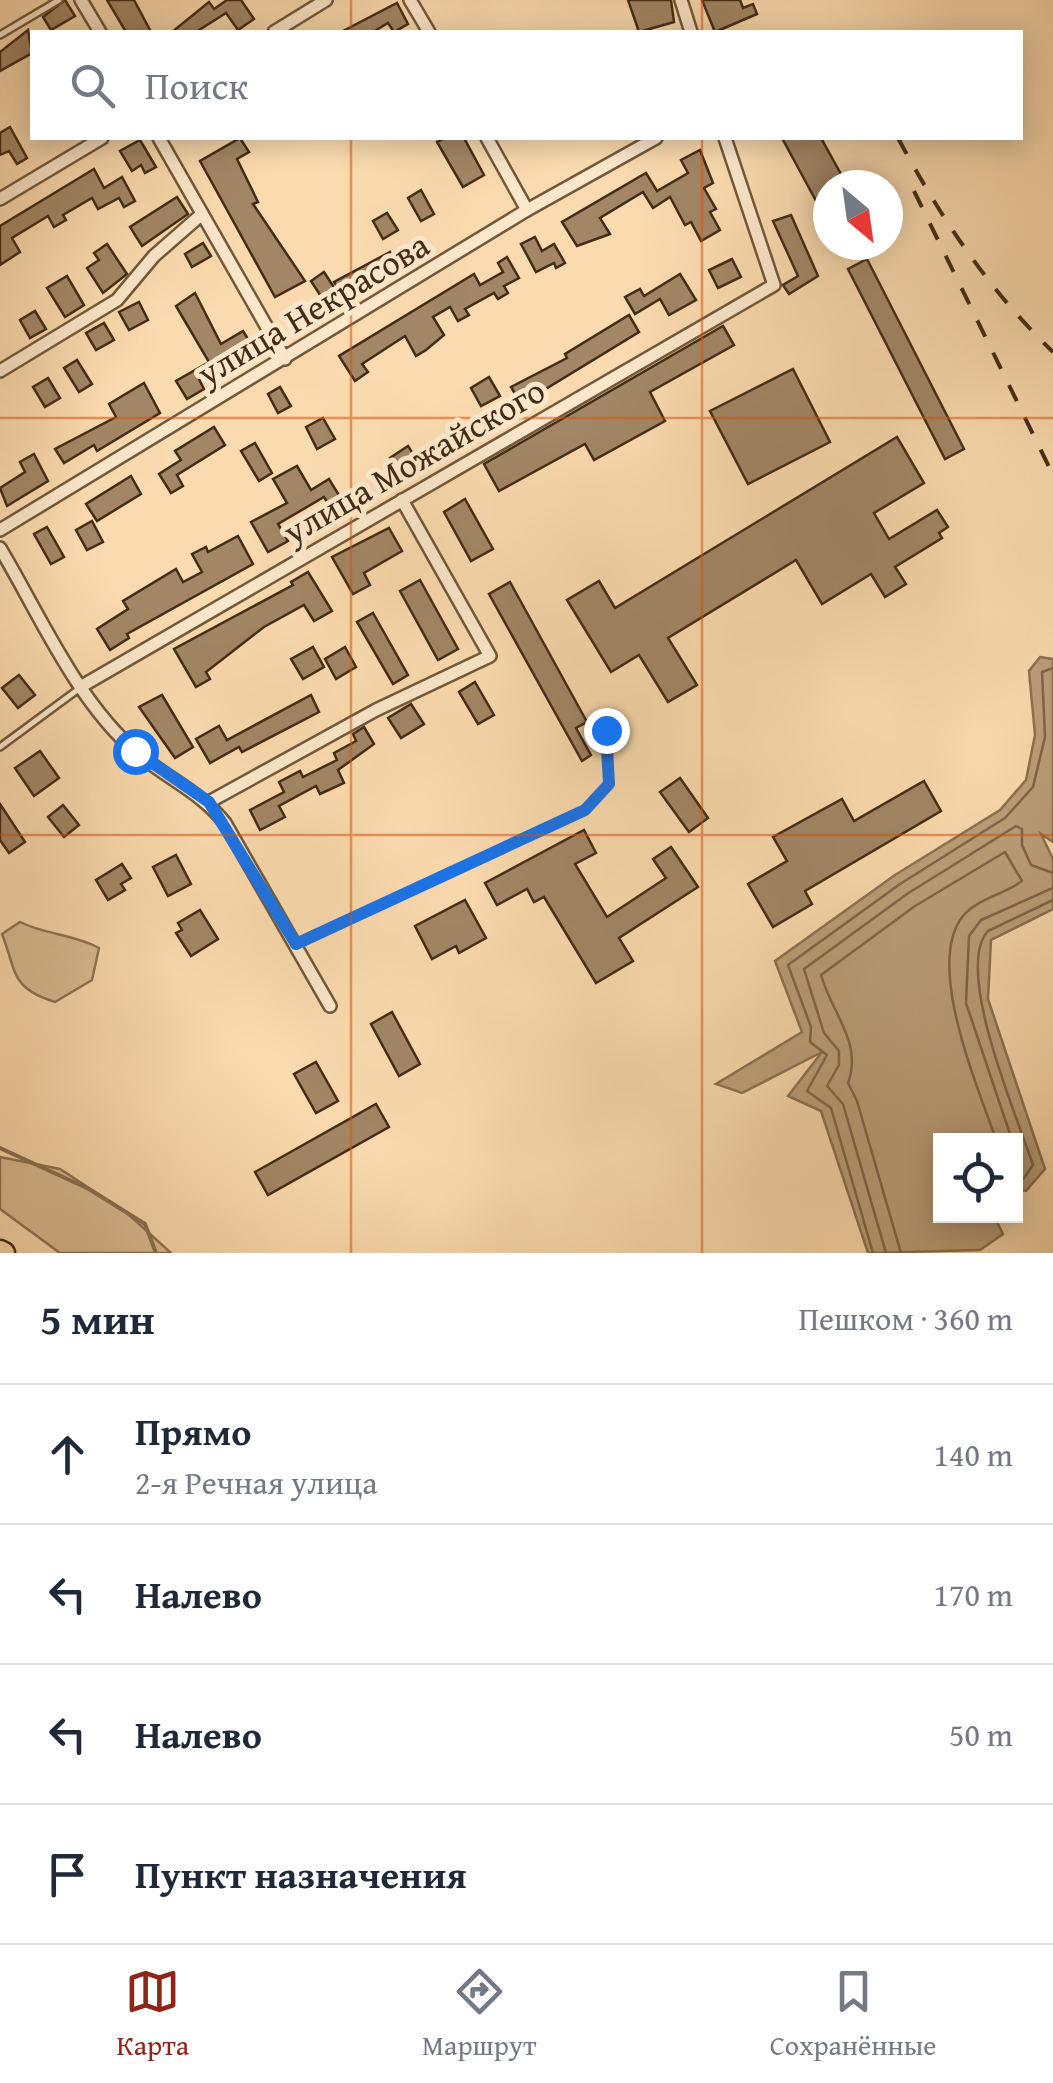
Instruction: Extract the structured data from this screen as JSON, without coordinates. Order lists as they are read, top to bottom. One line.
{"streets":{"street":["улица Некрасова","улица Можайского"]},"north":"bottom right","page":{"search":"Поиск","heading":["5 мин","Пешком · 360 m"],"list":[["Прямо","2-я Речная улица","140 m"],["Налево","170 m"],["Налево","50 m"],"Пункт назначения"],"nav":["Карта","Маршрут","Сохранённые"]}}
